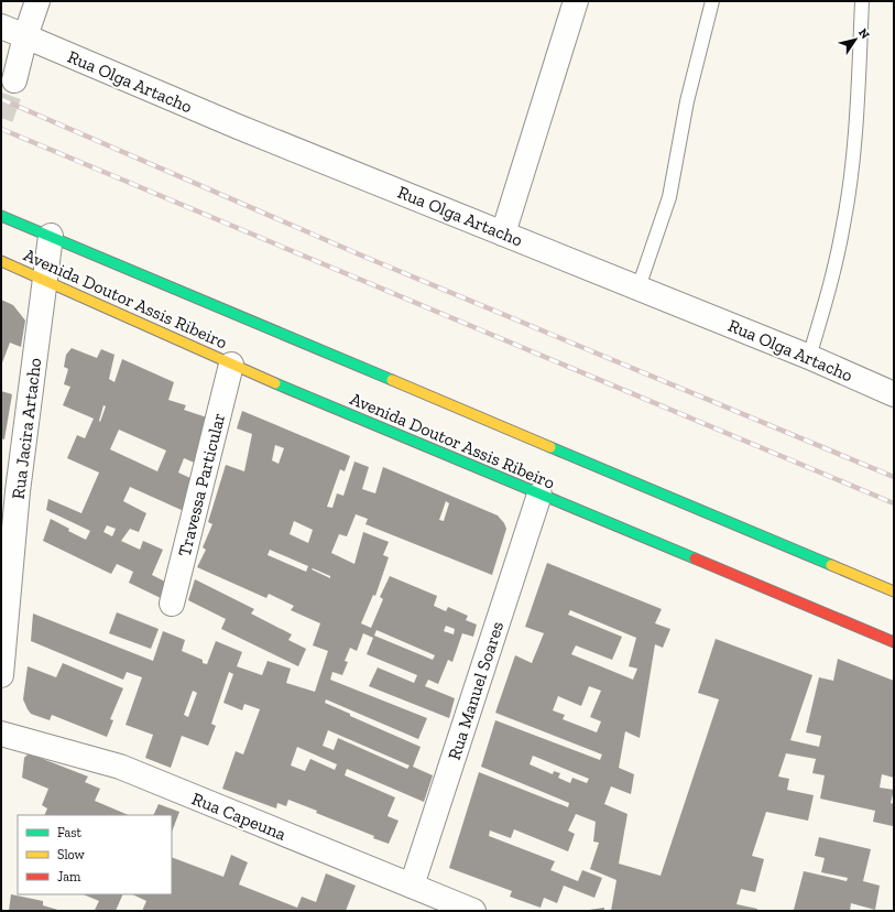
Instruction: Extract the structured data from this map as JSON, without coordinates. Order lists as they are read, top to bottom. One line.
{"streets":{"main road":["Avenida Doutor Assis Ribeiro"],"street":["Rua Olga Artacho","Rua Jacira Artacho","Travessa Particular","Rua Manuel Soares","Rua Capeuna"]},"crossings":[["Avenida Doutor Assis Ribeiro","Rua Jacira Artacho"],["Avenida Doutor Assis Ribeiro","Travessa Particular"],["Avenida Doutor Assis Ribeiro","Rua Manuel Soares"],["Rua Manuel Soares","Rua Capeuna"]],"legend":["Fast","Slow","Jam"],"north":"top right"}
